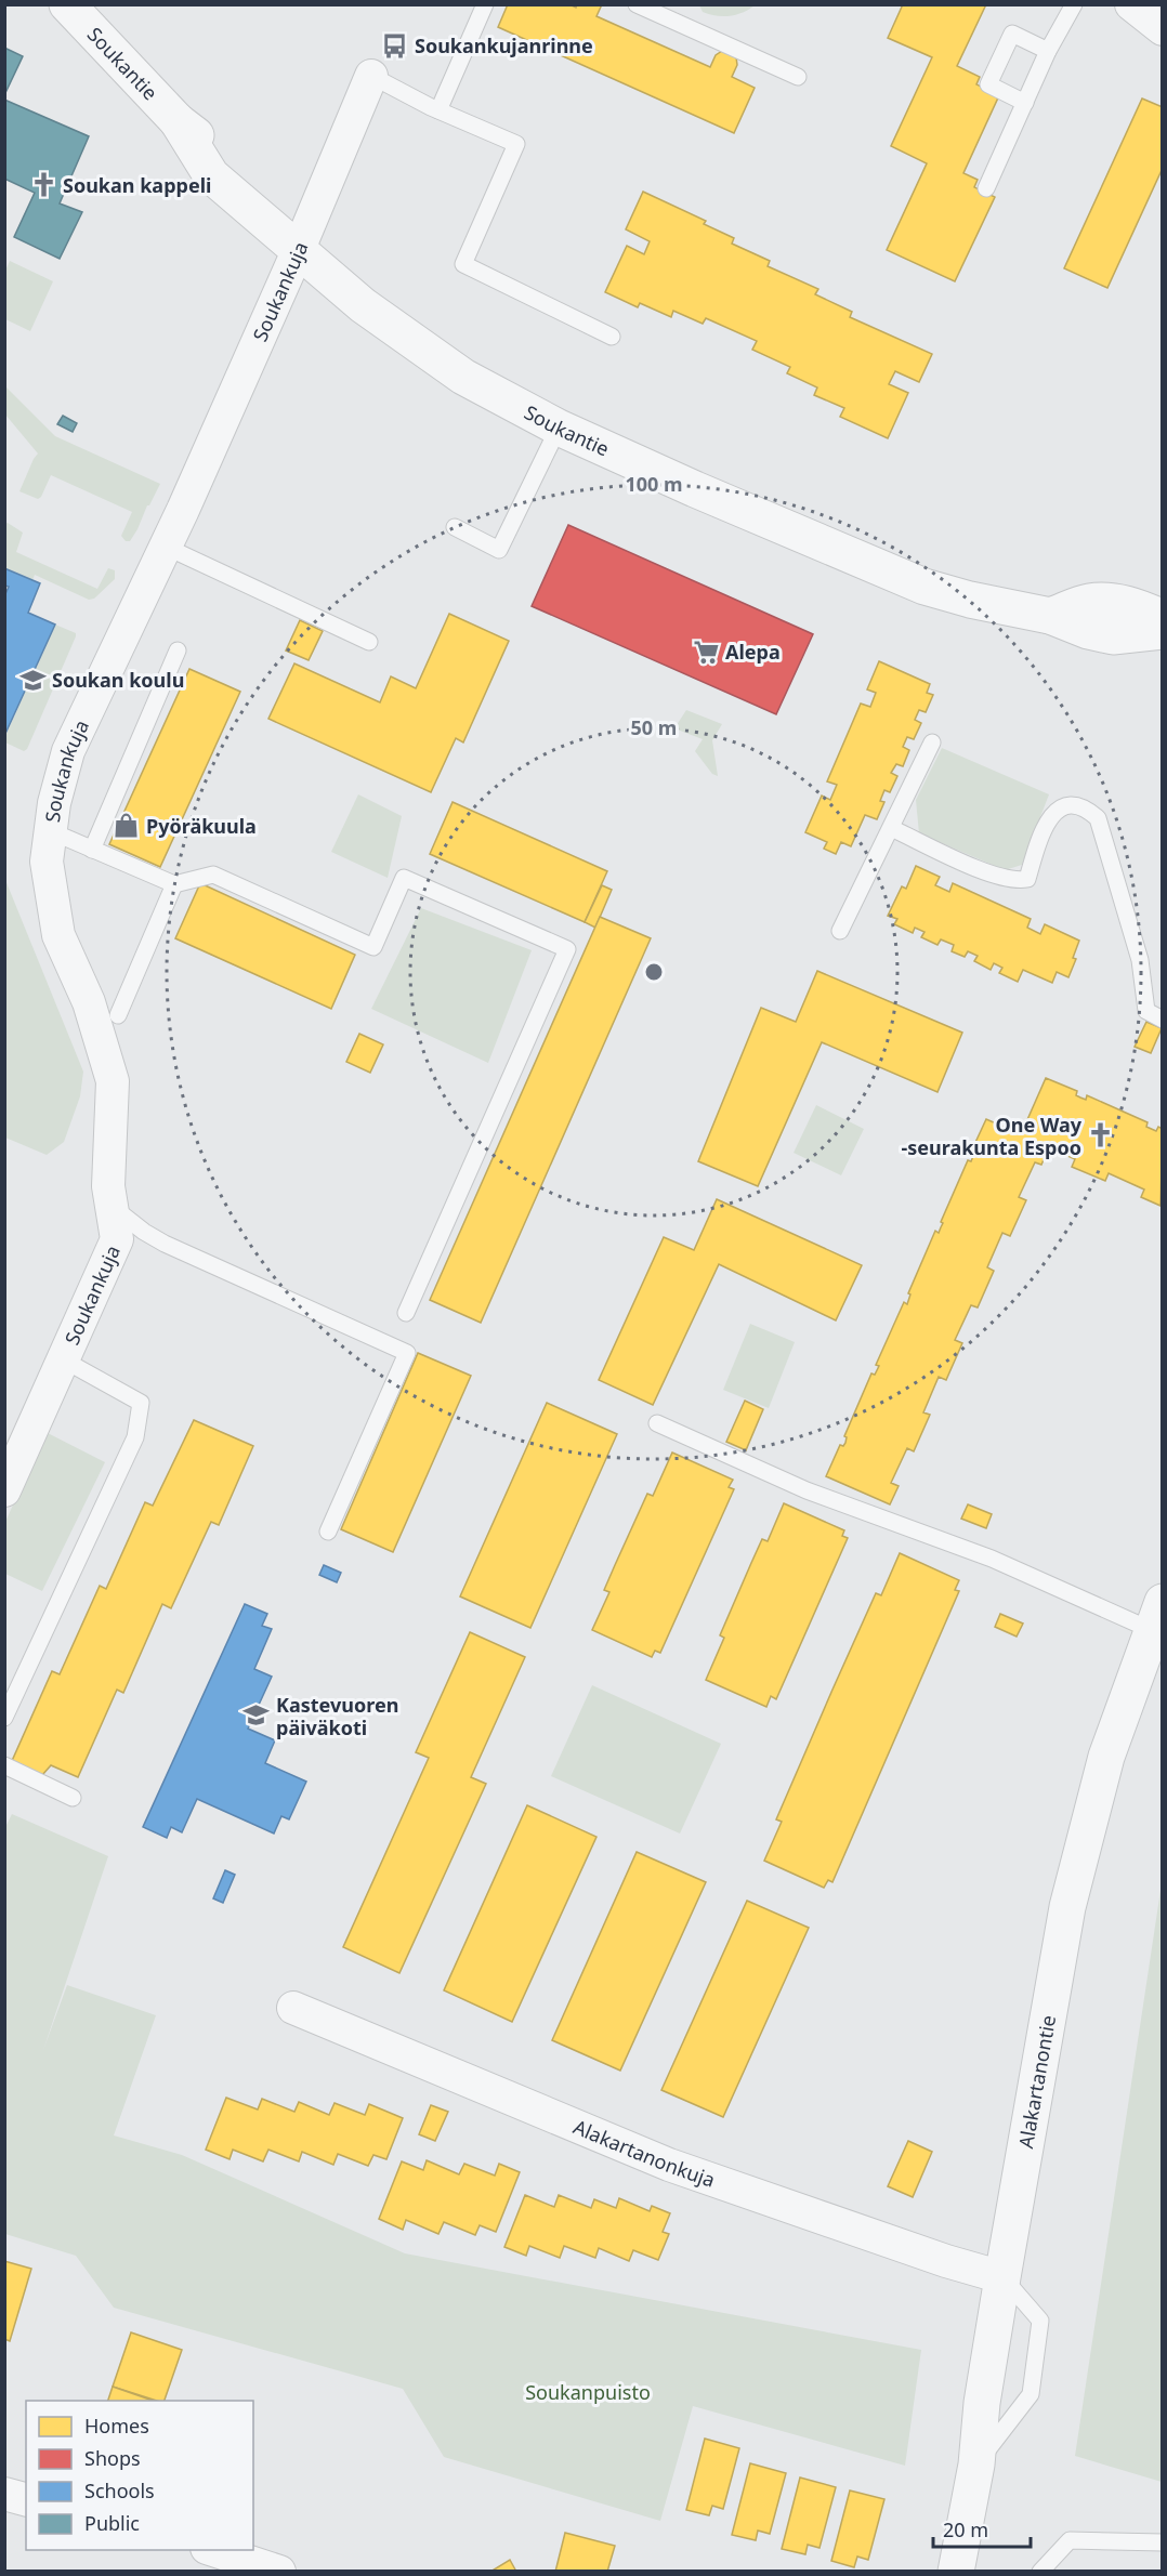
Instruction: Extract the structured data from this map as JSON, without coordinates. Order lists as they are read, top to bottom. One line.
{"streets":{"street":["Soukantie","Soukankuja","Alakartanontie","Alakartanonkuja"]},"crossings":[["Soukantie","Soukankuja"],["Alakartanontie","Alakartanonkuja"]],"parks":["Soukanpuisto"],"places":{"bus stop":["Soukankujanrinne"],"church":["Soukan kappeli","One Way -seurakunta Espoo"],"supermarket":["Alepa"],"school or university":["Soukan koulu","Kastevuoren päiväkoti"],"shop":["Pyöräkuula"]},"legend":["Homes","Shops","Schools","Public"],"scale_bar":"20 m","rings":["100 m","50 m"]}
